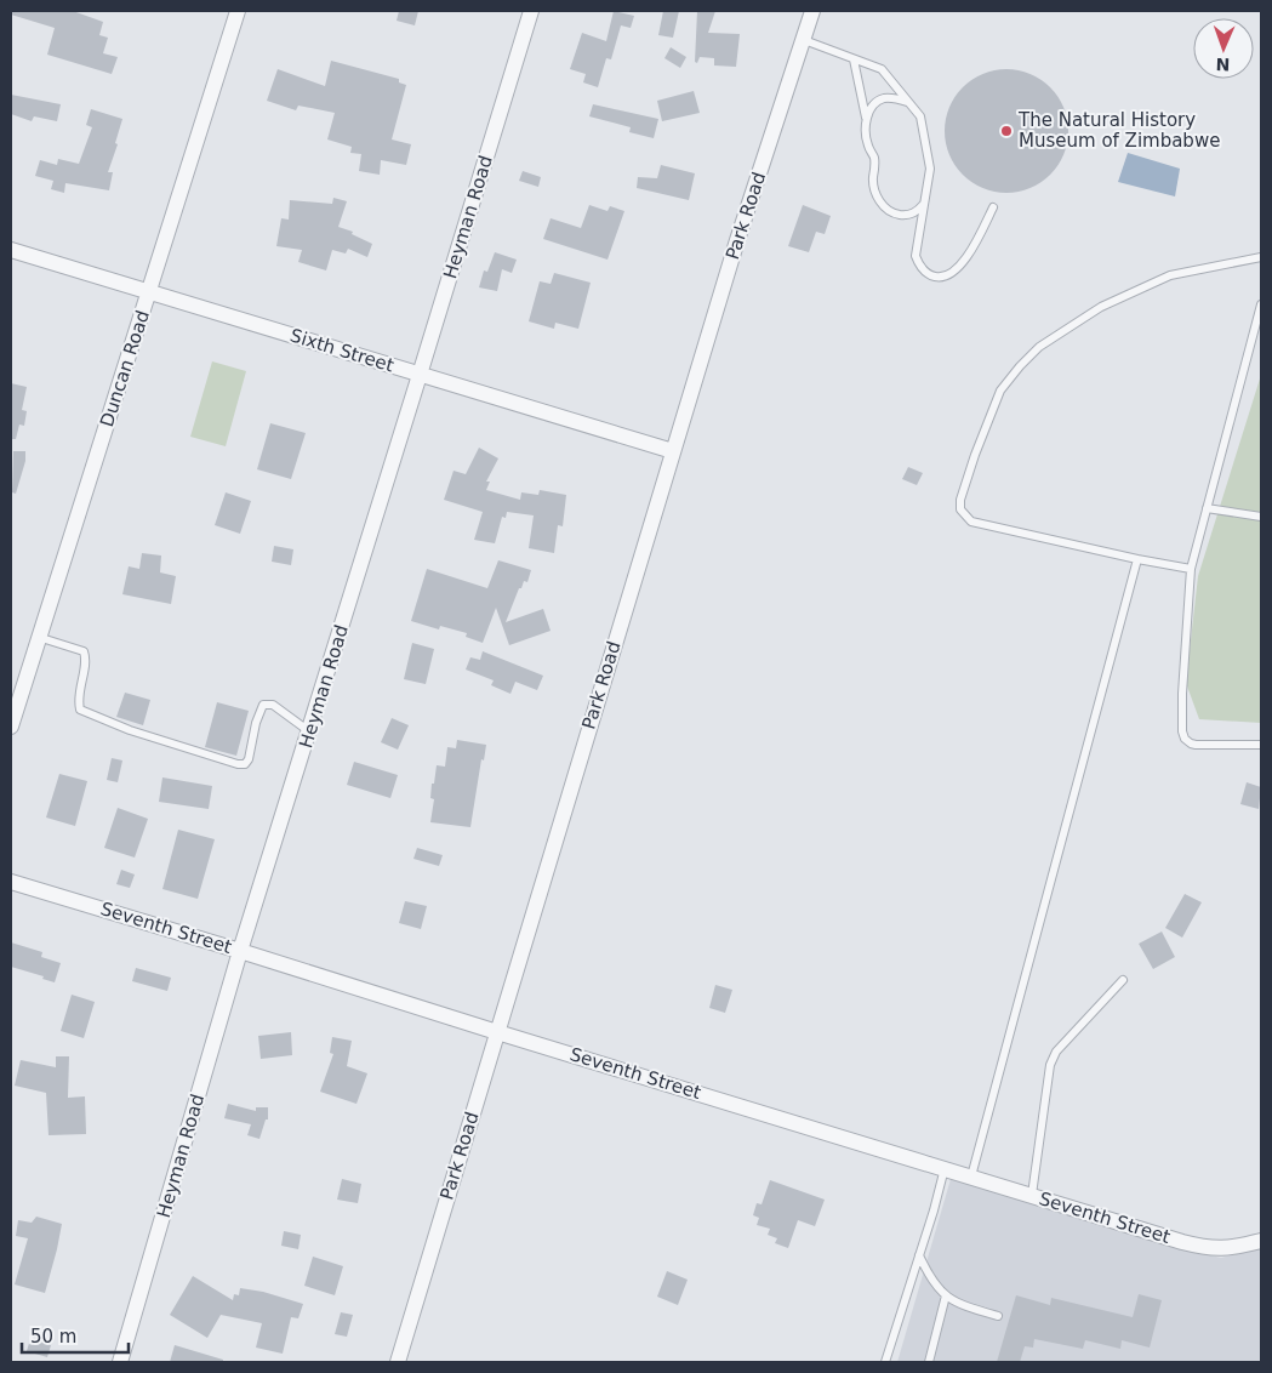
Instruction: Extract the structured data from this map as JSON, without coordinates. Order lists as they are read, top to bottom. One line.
{"streets":{"street":["Park Road","Heyman Road","Sixth Street","Duncan Road","Seventh Street"]},"crossings":[["Park Road","Sixth Street"],["Park Road","Seventh Street"],["Heyman Road","Sixth Street"],["Heyman Road","Seventh Street"],["Sixth Street","Duncan Road"]],"places":["The Natural History Museum of Zimbabwe"],"scale_bar":"50 m","north":"bottom"}
